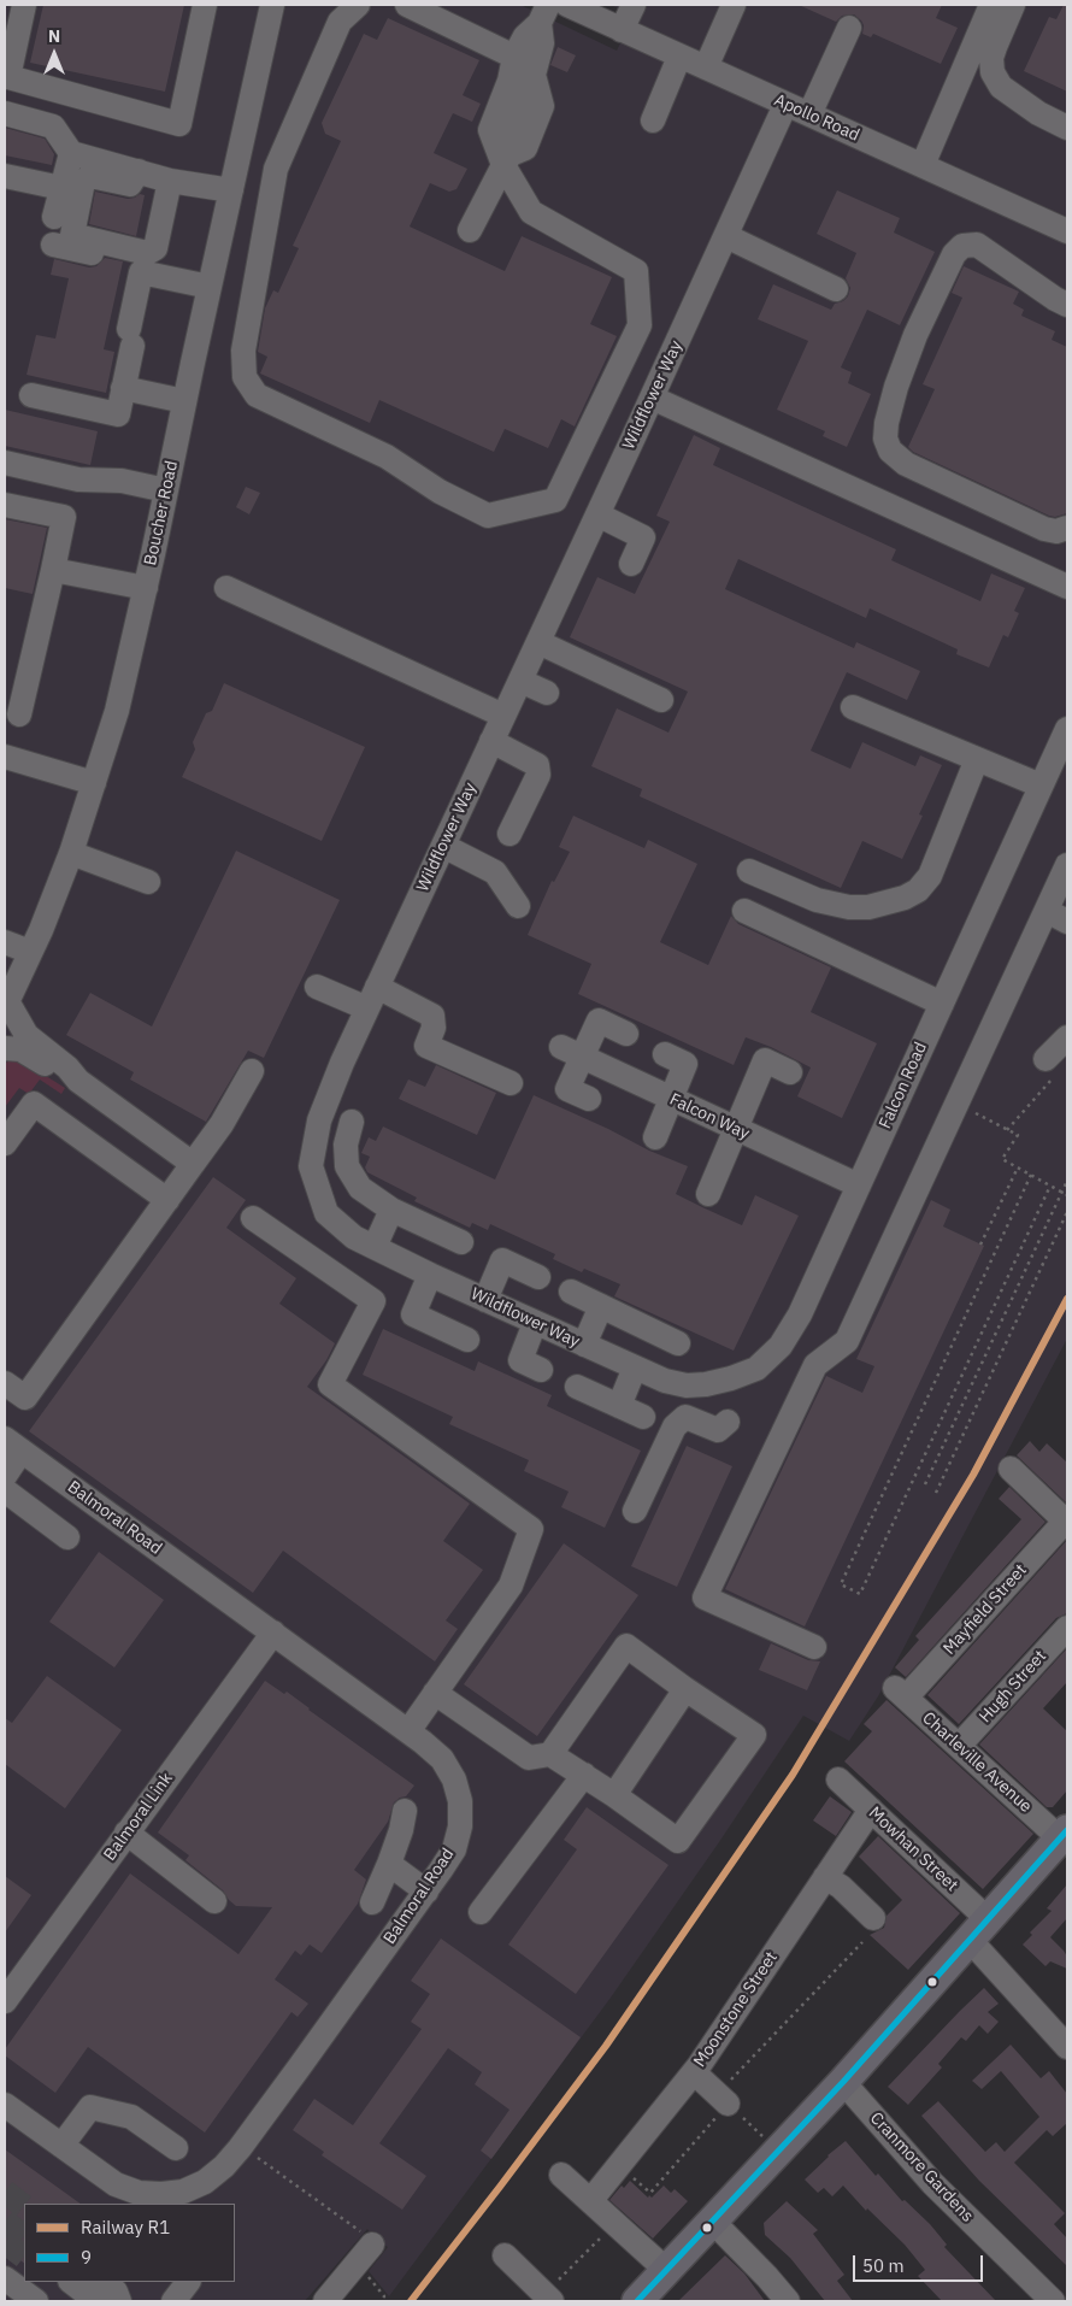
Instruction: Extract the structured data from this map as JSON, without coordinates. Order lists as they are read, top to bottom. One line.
{"streets":{"street":["Apollo Road","Wildflower Way","Boucher Road","Falcon Road","Falcon Way","Balmoral Road","Mayfield Street","Hugh Street","Charleville Avenue","Balmoral Link","Mowhan Street","Moonstone Street","Cranmore Gardens"]},"crossings":[["Apollo Road","Wildflower Way"],["Wildflower Way","Falcon Road"],["Falcon Road","Falcon Way"],["Balmoral Road","Balmoral Link"],["Mayfield Street","Charleville Avenue"],["Hugh Street","Charleville Avenue"],["Mowhan Street","Moonstone Street"]],"lines":["rail line R1","transit line 9"],"legend":["Railway R1","9"],"scale_bar":"50 m","north":"top"}
